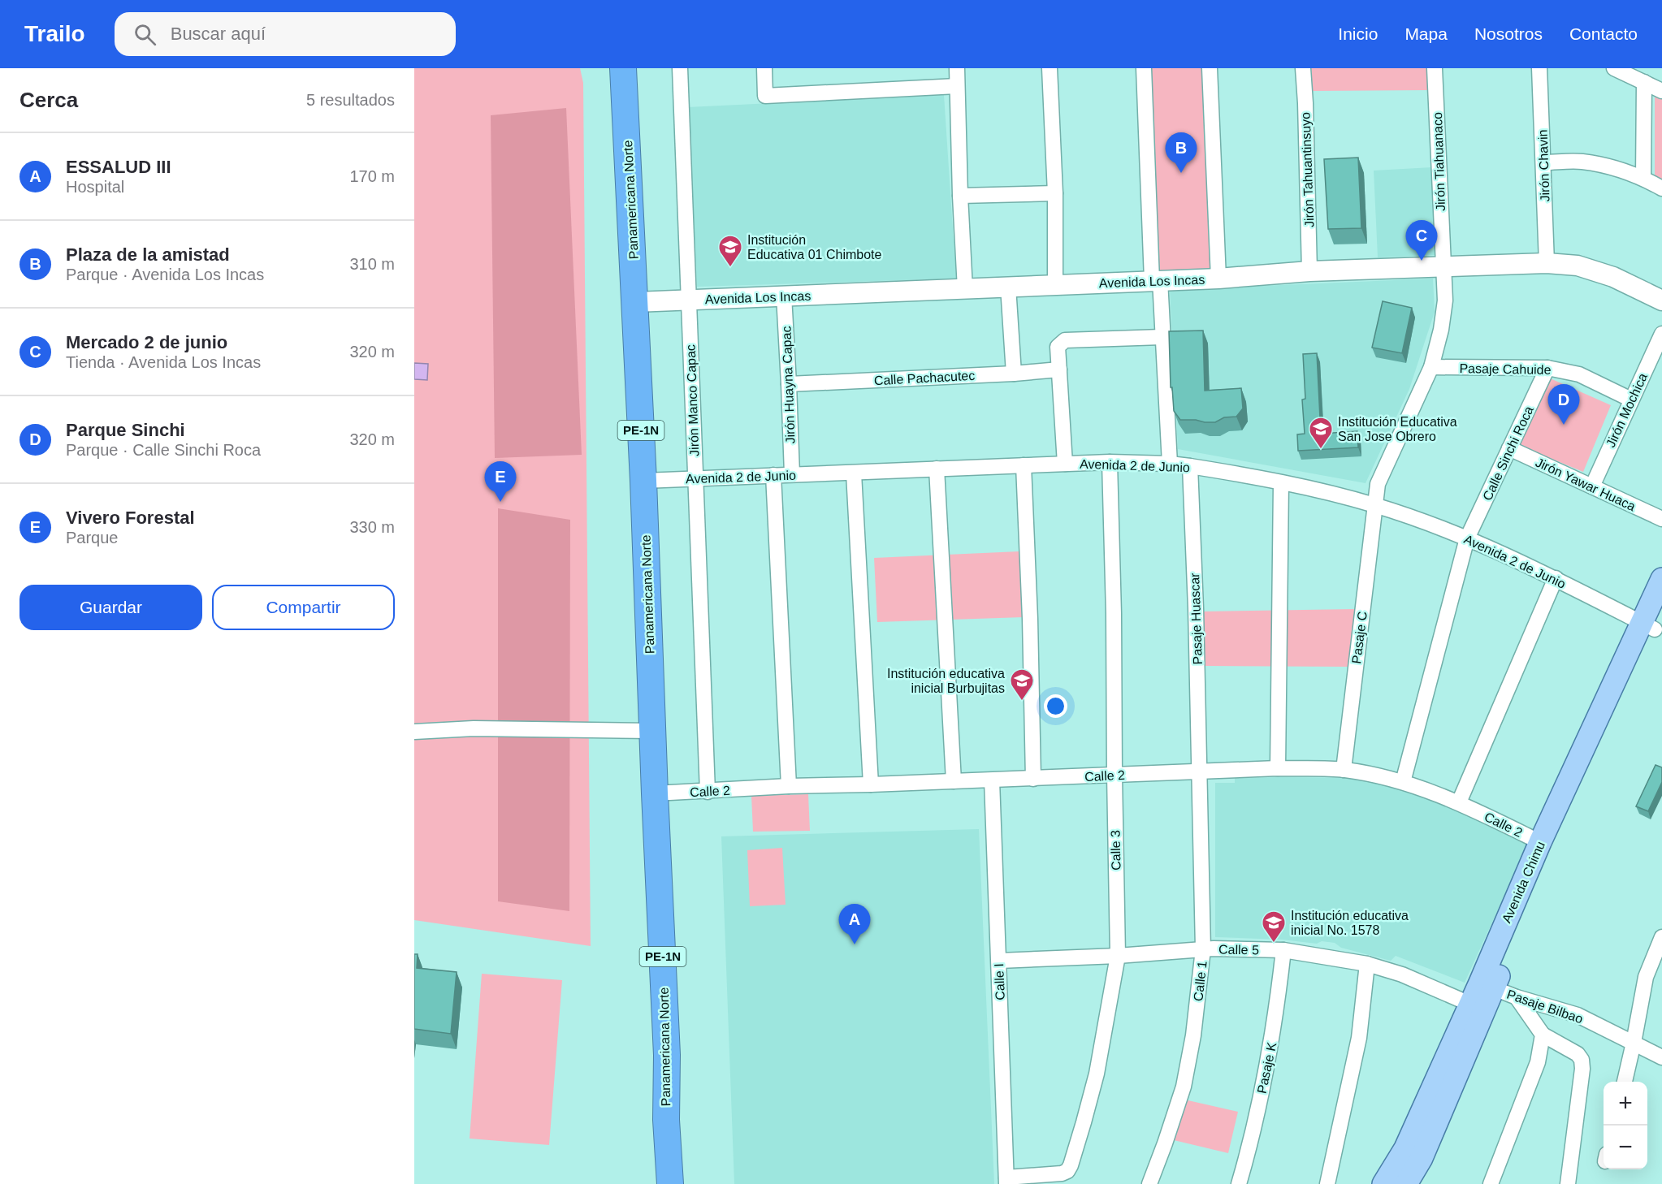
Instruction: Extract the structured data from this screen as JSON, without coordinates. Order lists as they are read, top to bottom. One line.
{"streets":{"highway":["Panamericana Norte","PE-1N"],"main road":["Avenida Chimu"],"street":["Jirón Tiahuanaco","Jirón Chavin","Jirón Tahuantinsuyo","Avenida Los Incas","Pasaje Cahuide","Calle Pachacutec","Jirón Huayna Capac","Jirón Manco Capac","Jirón Mochica","Calle Sinchi Roca","Avenida 2 de Junio","Jirón Yawar Huaca","Pasaje Huascar","Pasaje C","Calle 2","Calle 3","Calle 5","Calle 1","Calle I","Pasaje Bilbao","Pasaje K"]},"crossings":[["Jirón Tiahuanaco","Avenida Los Incas"],["Jirón Tiahuanaco","Pasaje Cahuide"],["Jirón Tiahuanaco","Avenida 2 de Junio"],["Jirón Tiahuanaco","Pasaje C"],["Jirón Chavin","Avenida Los Incas"],["Jirón Tahuantinsuyo","Avenida Los Incas"],["Panamericana Norte","Avenida Los Incas"],["Panamericana Norte","Avenida 2 de Junio"],["Panamericana Norte","Calle 2"],["Avenida Los Incas","Jirón Huayna Capac"],["Avenida Los Incas","Jirón Manco Capac"],["Pasaje Cahuide","Jirón Mochica"],["Pasaje Cahuide","Calle Sinchi Roca"],["Calle Pachacutec","Jirón Huayna Capac"],["Jirón Huayna Capac","Avenida 2 de Junio"],["Jirón Manco Capac","Avenida 2 de Junio"],["Jirón Manco Capac","Calle 2"],["Jirón Mochica","Jirón Yawar Huaca"],["Calle Sinchi Roca","Avenida 2 de Junio"],["Calle Sinchi Roca","Jirón Yawar Huaca"],["Calle Sinchi Roca","Calle 2"],["Avenida 2 de Junio","Pasaje Huascar"],["Avenida 2 de Junio","Pasaje C"],["Avenida 2 de Junio","Calle 3"],["Avenida 2 de Junio","Avenida Chimu"],["Pasaje Huascar","Calle 2"],["Pasaje Huascar","Calle 1"],["Pasaje C","Calle 2"],["Calle 2","Calle 3"],["Calle 2","Avenida Chimu"],["Calle 2","Calle 1"],["Calle 2","Calle I"],["Calle 3","Calle 5"],["Calle 3","Calle I"],["Avenida Chimu","Calle 5"],["Avenida Chimu","Pasaje Bilbao"],["Calle 5","Calle 1"],["Calle 5","Calle I"],["Calle 5","Pasaje K"]],"places":{"school or university":["Institución Educativa 01 Chimbote","Institución Educativa San Jose Obrero","Institución educativa inicial Burbujitas","Institución educativa inicial No. 1578"]},"page":{"header":"Trailo","search":"Buscar aquí","nav":["Inicio","Mapa","Nosotros","Contacto"],"heading":["Cerca","5 resultados"],"list":[{"mark":"A","name":"ESSALUD III","note":"Hospital","value":"170 m"},{"mark":"B","name":"Plaza de la amistad","note":"Parque · Avenida Los Incas","value":"310 m"},{"mark":"C","name":"Mercado 2 de junio","note":"Tienda · Avenida Los Incas","value":"320 m"},{"mark":"D","name":"Parque Sinchi","note":"Parque · Calle Sinchi Roca","value":"320 m"},{"mark":"E","name":"Vivero Forestal","note":"Parque","value":"330 m"}],"pins":["B","C","D","E","A"],"buttons":["Guardar","Compartir"],"map_buttons":["+","−"]}}
